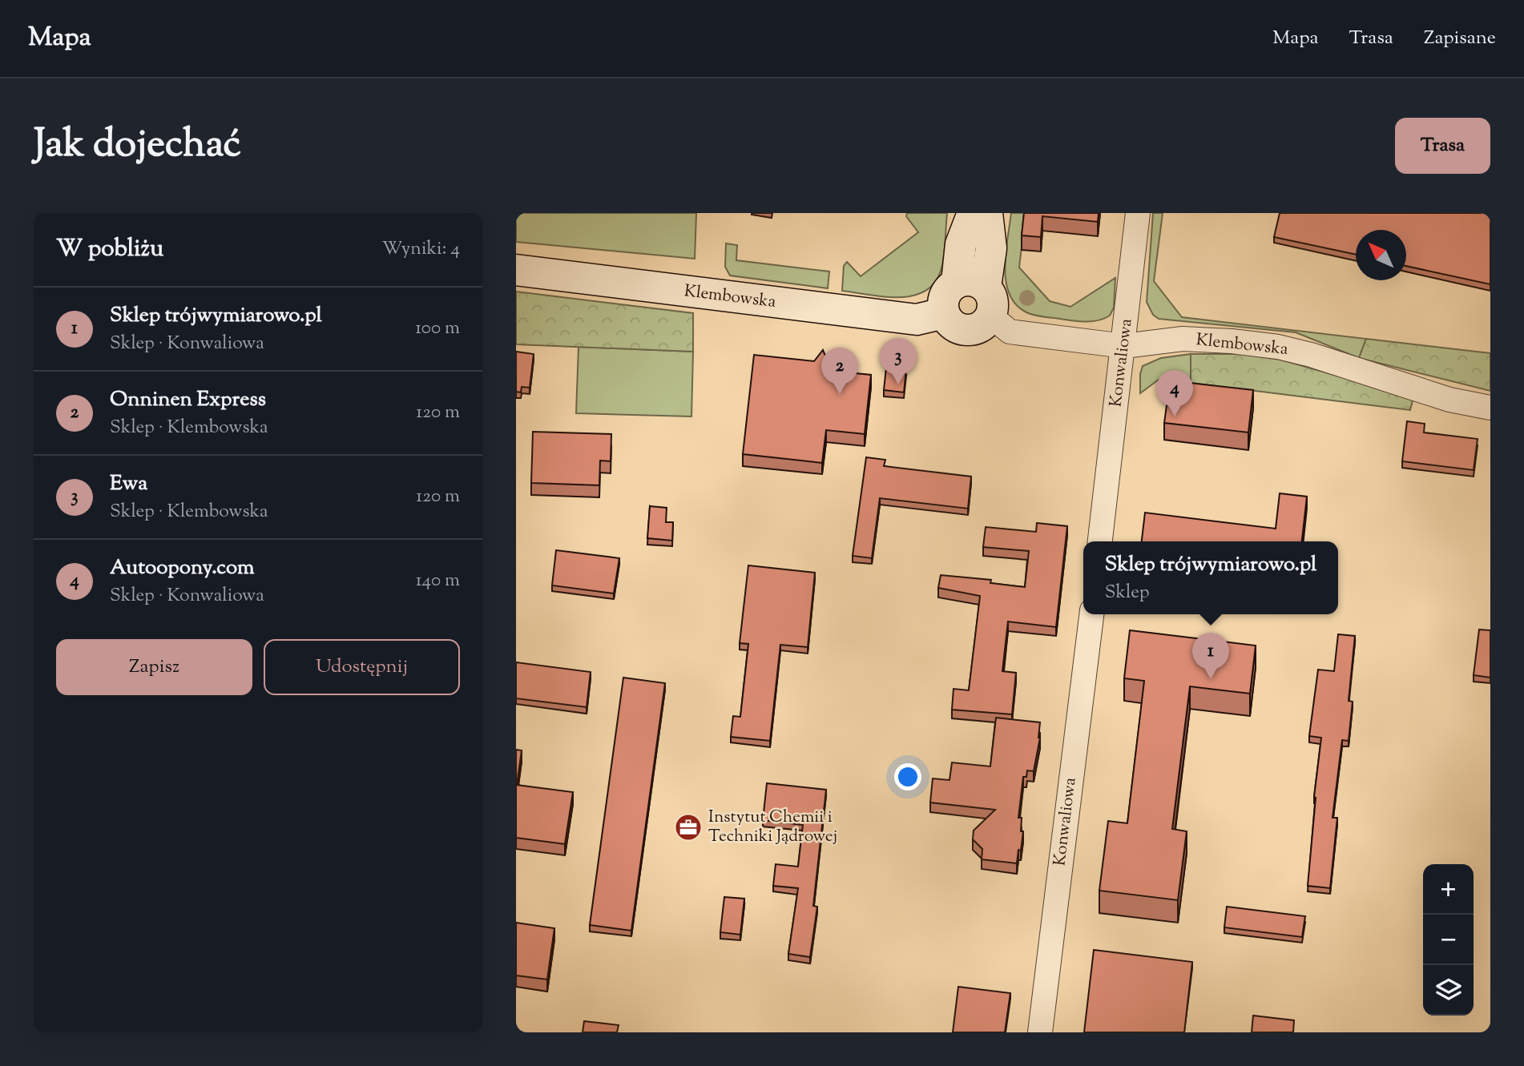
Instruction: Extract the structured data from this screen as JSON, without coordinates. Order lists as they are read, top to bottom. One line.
{"streets":{"street":["Klembowska","Konwaliowa"]},"crossings":[["Klembowska","Konwaliowa"]],"places":{"office":["Instytut Chemii i Techniki Jądrowej"]},"north":"top left","page":{"header":"Mapa","nav":["Mapa","Trasa","Zapisane"],"title":"Jak dojechać","buttons":["Trasa",["Zapisz","Udostępnij"]],"heading":["W pobliżu","Wyniki: 4"],"list":[{"mark":"1","name":"Sklep trójwymiarowo.pl","note":"Sklep · Konwaliowa","value":"100 m"},{"mark":"2","name":"Onninen Express","note":"Sklep · Klembowska","value":"120 m"},{"mark":"3","name":"Ewa","note":"Sklep · Klembowska","value":"120 m"},{"mark":"4","name":"Autoopony.com","note":"Sklep · Konwaliowa","value":"140 m"}],"pins":["3","2","4","1"],"popup":["Sklep trójwymiarowo.pl","Sklep"],"map_buttons":["+","−"]}}
